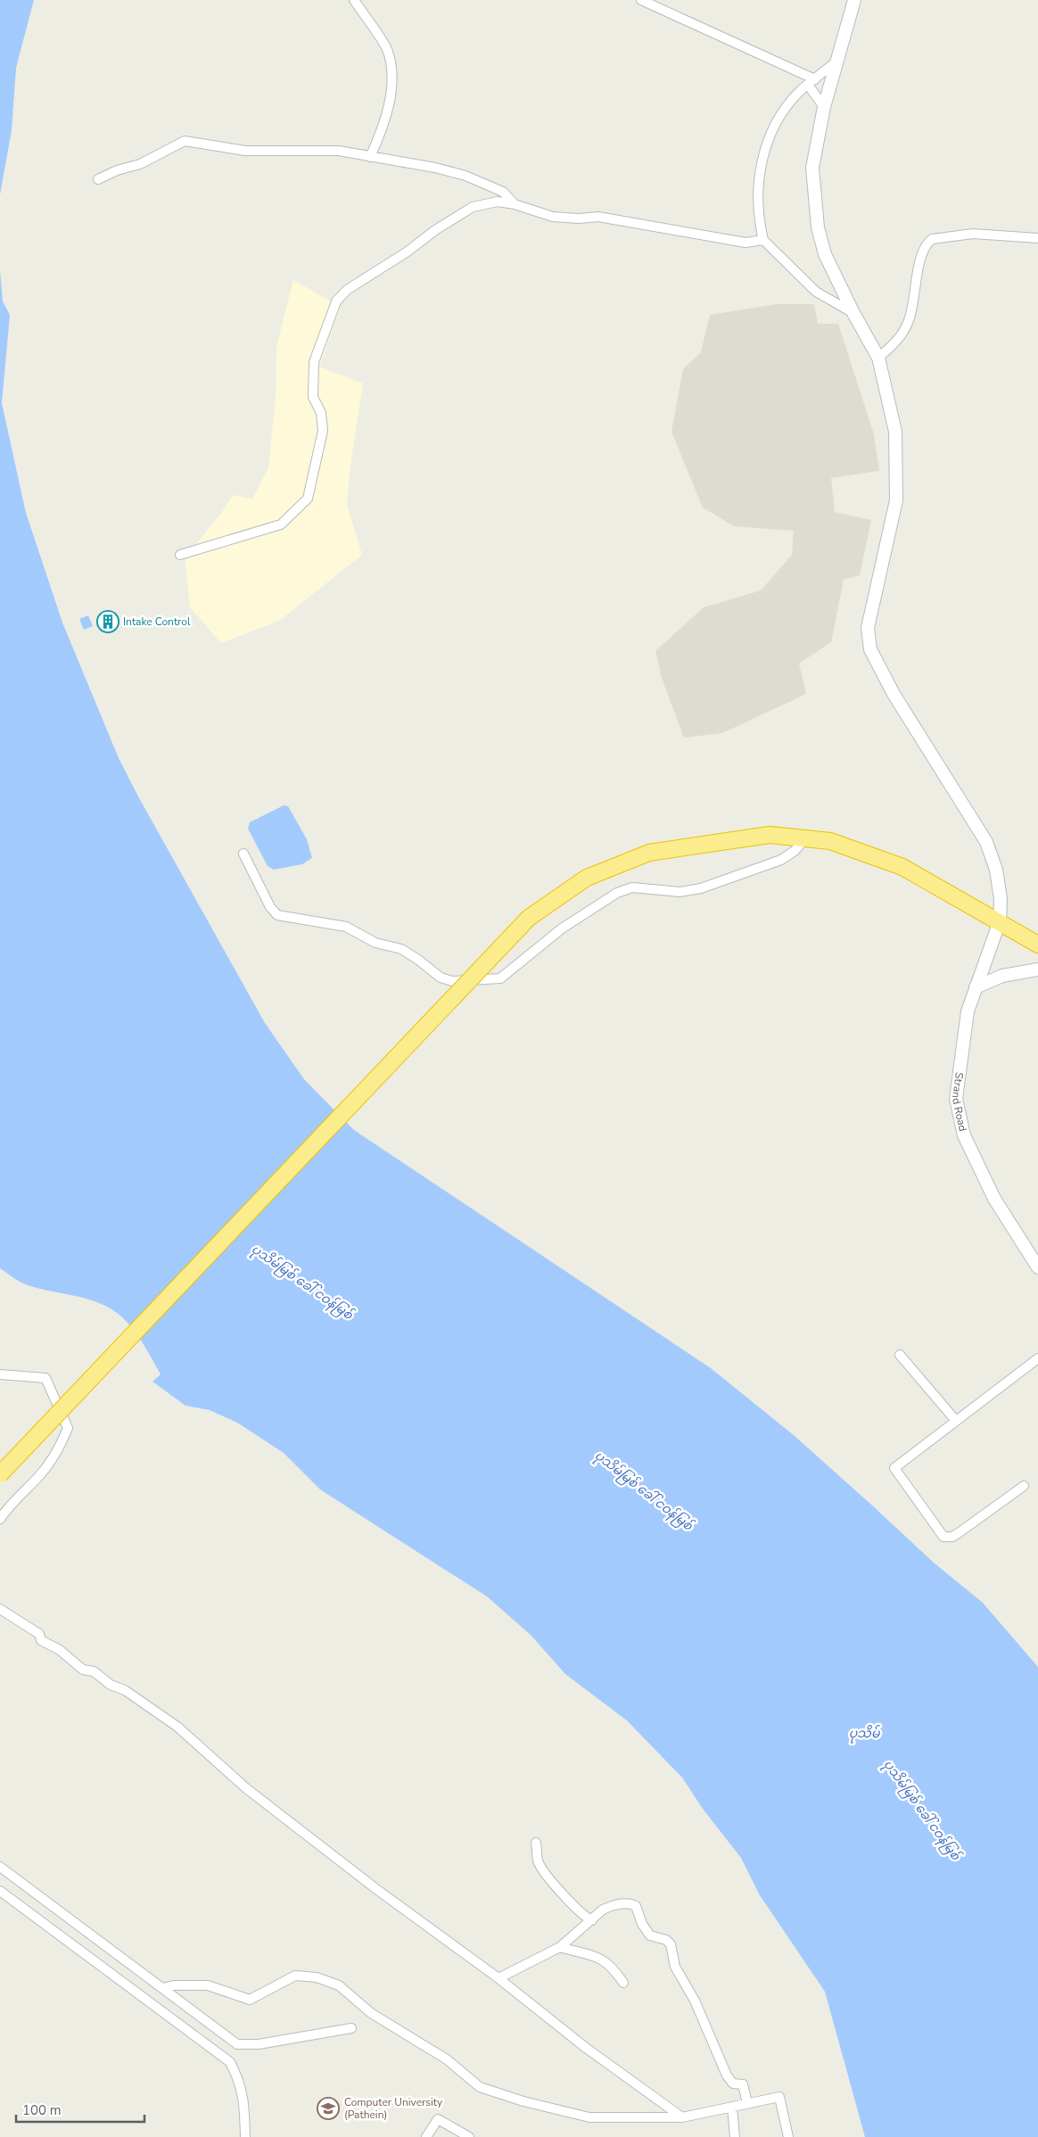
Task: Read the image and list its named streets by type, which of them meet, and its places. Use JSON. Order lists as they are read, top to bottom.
{
  "streets": {
    "street": ["Strand Road"]
  },
  "water": ["ပုသိမ်မြစ် ခေါ် ငဝန်မြစ်", "ပုသိမ်"],
  "places": {
    "building": ["Intake Control"],
    "school or university": ["Computer University (Pathein)"]
  },
  "scale_bar": "100 m"
}
